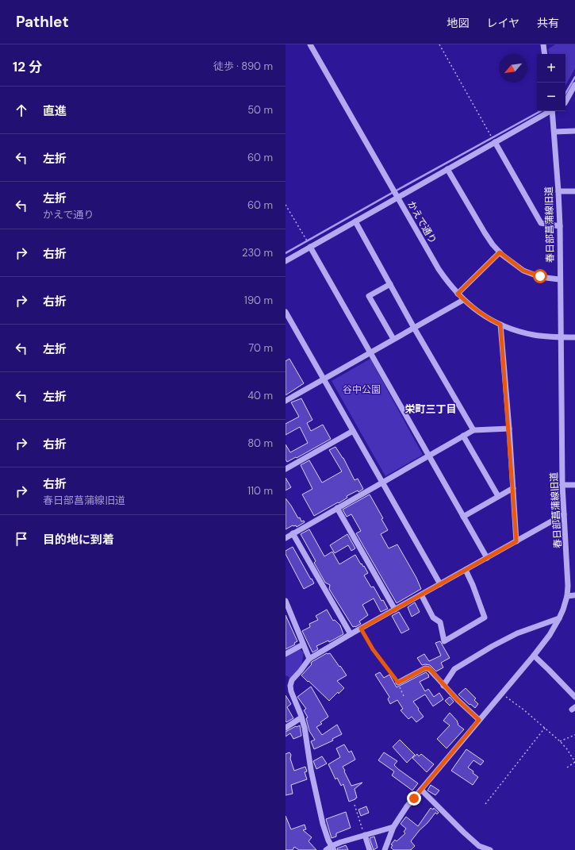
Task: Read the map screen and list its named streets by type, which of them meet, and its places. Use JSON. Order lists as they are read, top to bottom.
{
  "streets": {
    "street": ["かえで通り", "春日部菖蒲線旧道"]
  },
  "crossings": [
    ["かえで通り", "春日部菖蒲線旧道"]
  ],
  "districts": ["栄町三丁目"],
  "parks": ["谷中公園"],
  "north": "bottom left",
  "page": {
    "header": "Pathlet",
    "nav": ["地図", "レイヤ", "共有"],
    "heading": ["12 分", "徒歩 · 890 m"],
    "map_buttons": ["+", "−"],
    "list": [
      ["直進", "50 m"],
      ["左折", "60 m"],
      ["左折", "かえで通り", "60 m"],
      ["右折", "230 m"],
      ["右折", "190 m"],
      ["左折", "70 m"],
      ["左折", "40 m"],
      ["右折", "80 m"],
      ["右折", "春日部菖蒲線旧道", "110 m"],
      "目的地に到着"
    ]
  }
}
